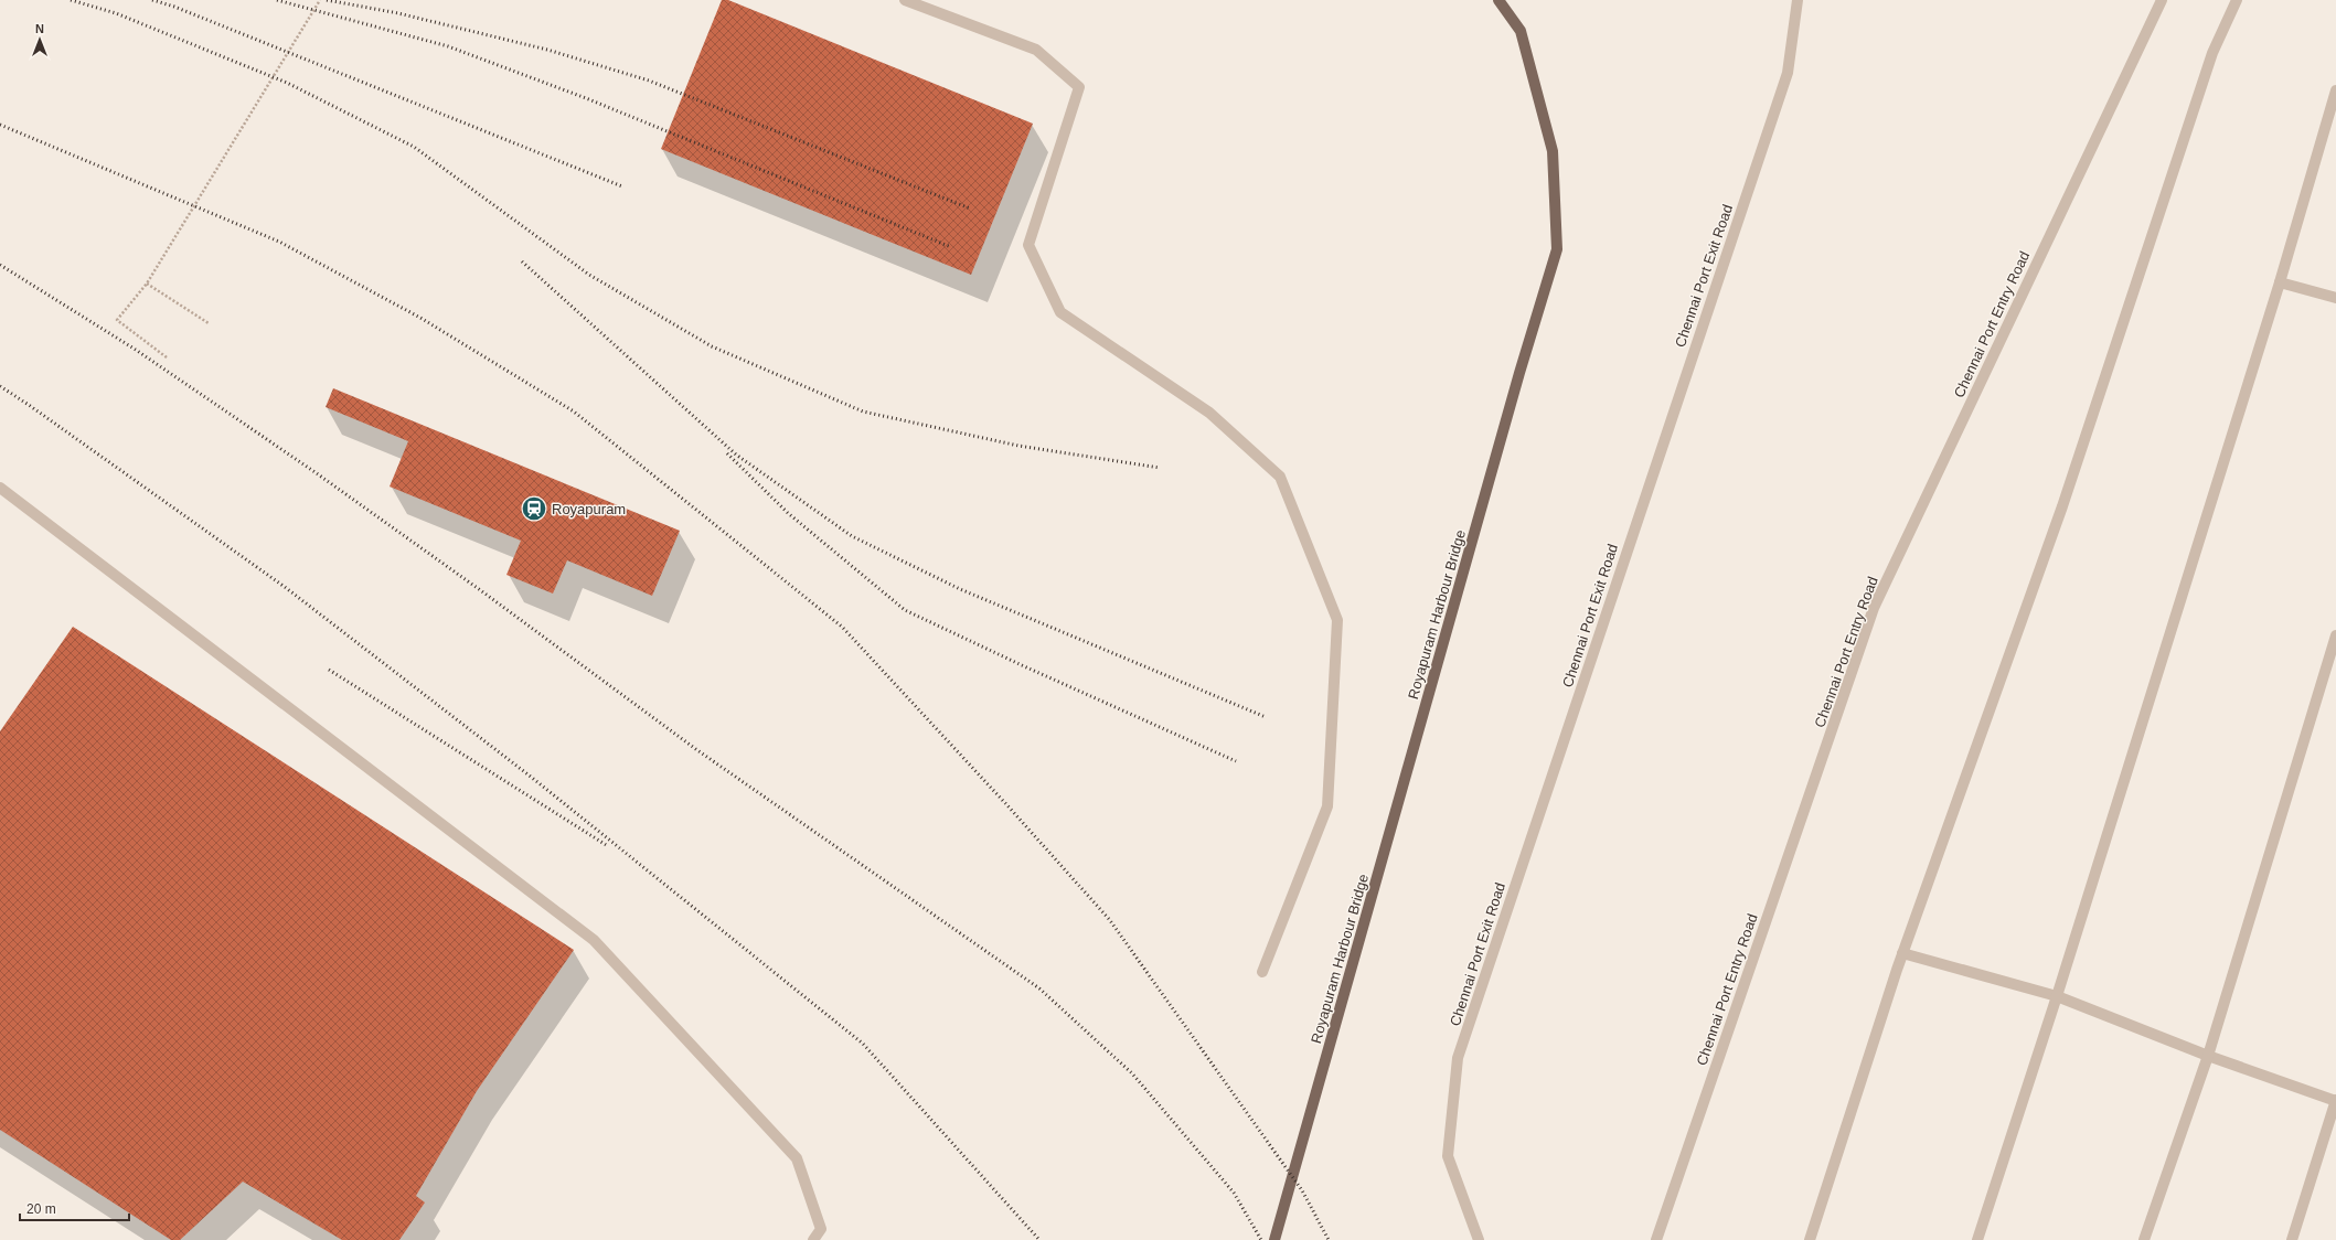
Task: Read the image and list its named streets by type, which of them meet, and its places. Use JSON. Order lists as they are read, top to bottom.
{
  "streets": {
    "main road": ["Royapuram Harbour Bridge"],
    "lane": ["Chennai Port Exit Road", "Chennai Port Entry Road"]
  },
  "places": {
    "station": ["Royapuram"]
  },
  "scale_bar": "20 m",
  "north": "top"
}
